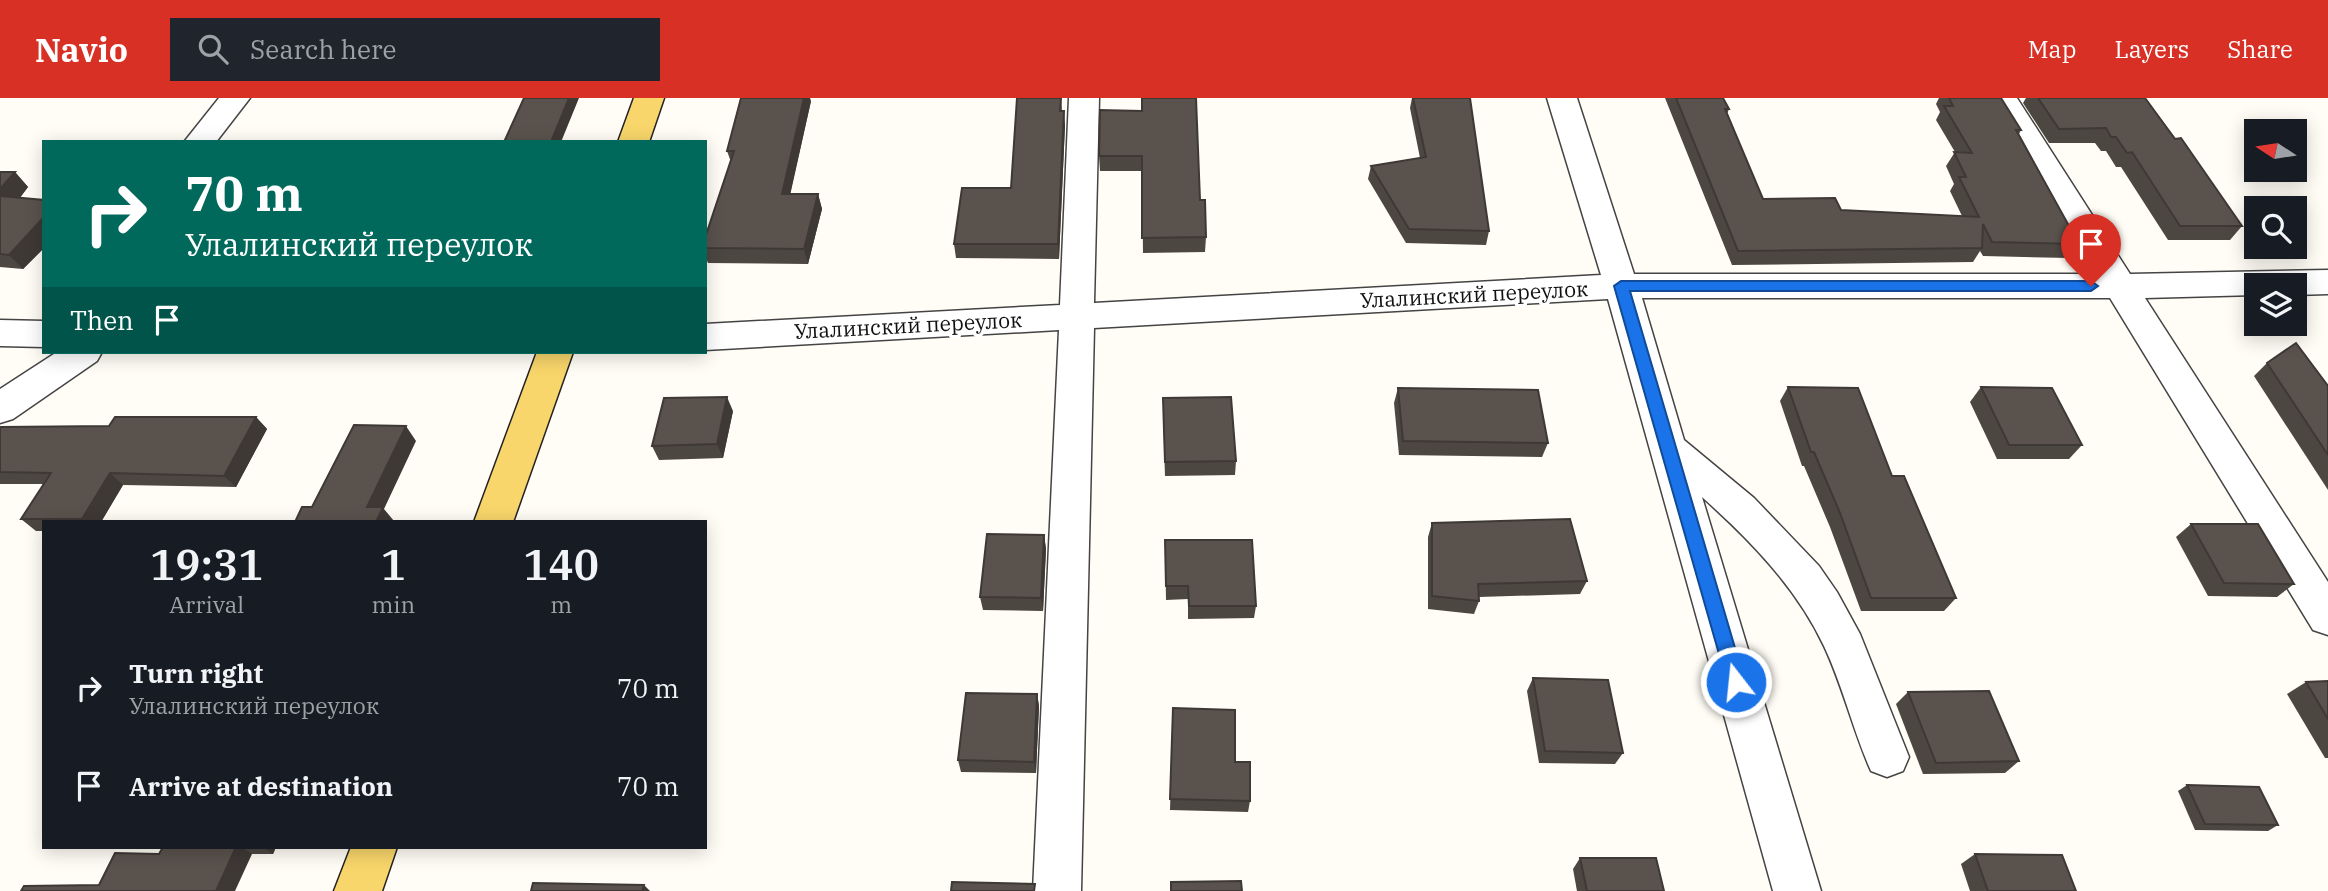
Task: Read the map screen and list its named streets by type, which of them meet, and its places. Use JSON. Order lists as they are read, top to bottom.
{
  "streets": {
    "street": ["Улалинский переулок"]
  },
  "north": "left",
  "page": {
    "header": "Navio",
    "search": "Search here",
    "nav": ["Map", "Layers", "Share"],
    "turn": ["70 m", "Улалинский переулок"],
    "then": "Then",
    "eta": [
      "19:31",
      "Arrival",
      "1",
      "min",
      "140",
      "m"
    ],
    "list": [
      {
        "name": "Turn right",
        "note": "Улалинский переулок",
        "value": "70 m"
      },
      {
        "name": "Arrive at destination",
        "value": "70 m"
      }
    ]
  }
}
